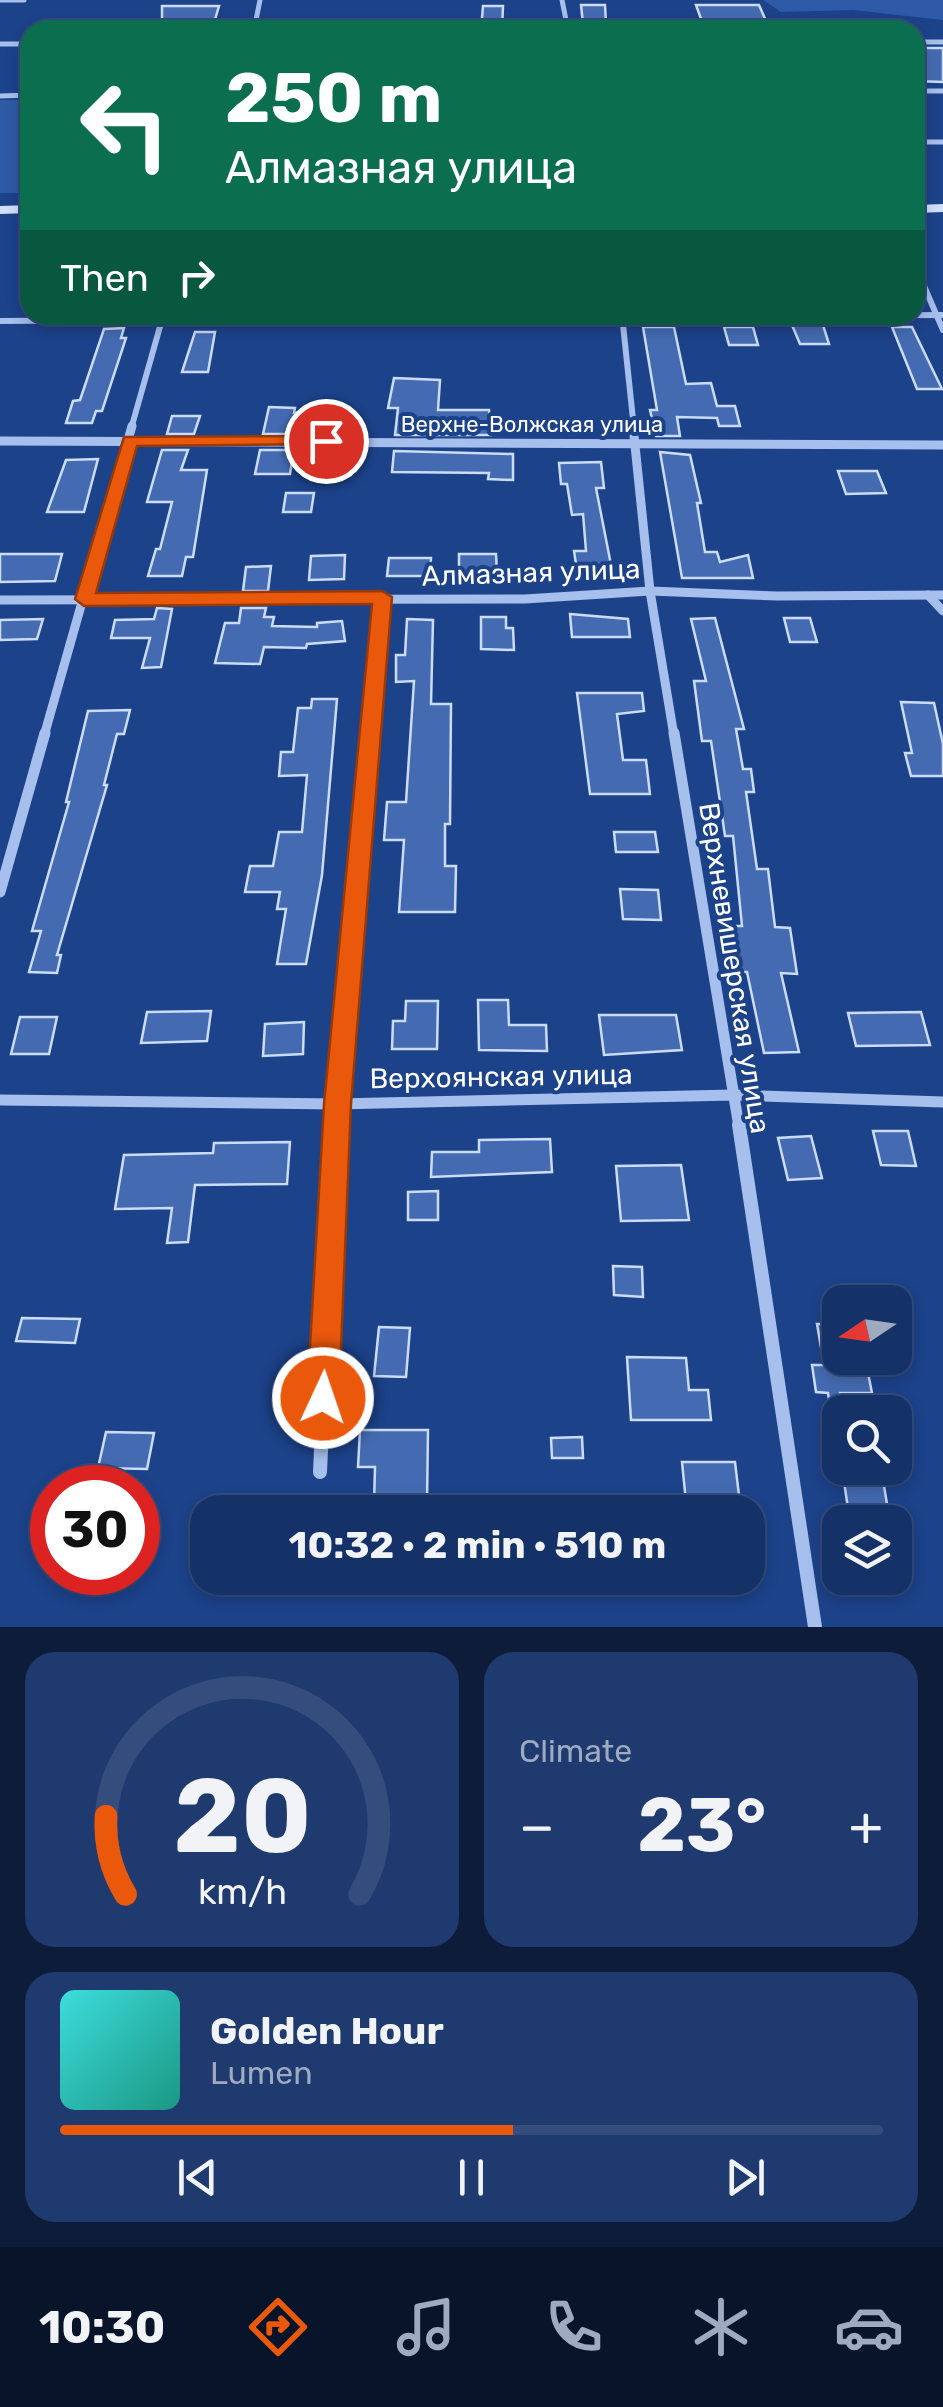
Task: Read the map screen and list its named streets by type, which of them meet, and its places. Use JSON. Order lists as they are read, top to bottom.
{
  "streets": {
    "street": [
      "Верхне-Волжская улица",
      "Алмазная улица",
      "Верхневишерская улица",
      "Верхоянская улица"
    ]
  },
  "crossings": [
    ["Верхне-Волжская улица", "Верхневишерская улица"],
    ["Алмазная улица", "Верхневишерская улица"],
    ["Верхневишерская улица", "Верхоянская улица"]
  ],
  "north": "left",
  "page": {
    "turn": ["250 m", "Алмазная улица"],
    "then": "Then",
    "limit": "30",
    "trip": "10:32 · 2 min · 510 m",
    "tile": "Climate",
    "heat": ["−", "23°", "+"],
    "song": ["Golden Hour", "Lumen"],
    "tabs": "10:30",
    "gauge": ["20", "km/h"]
  }
}
